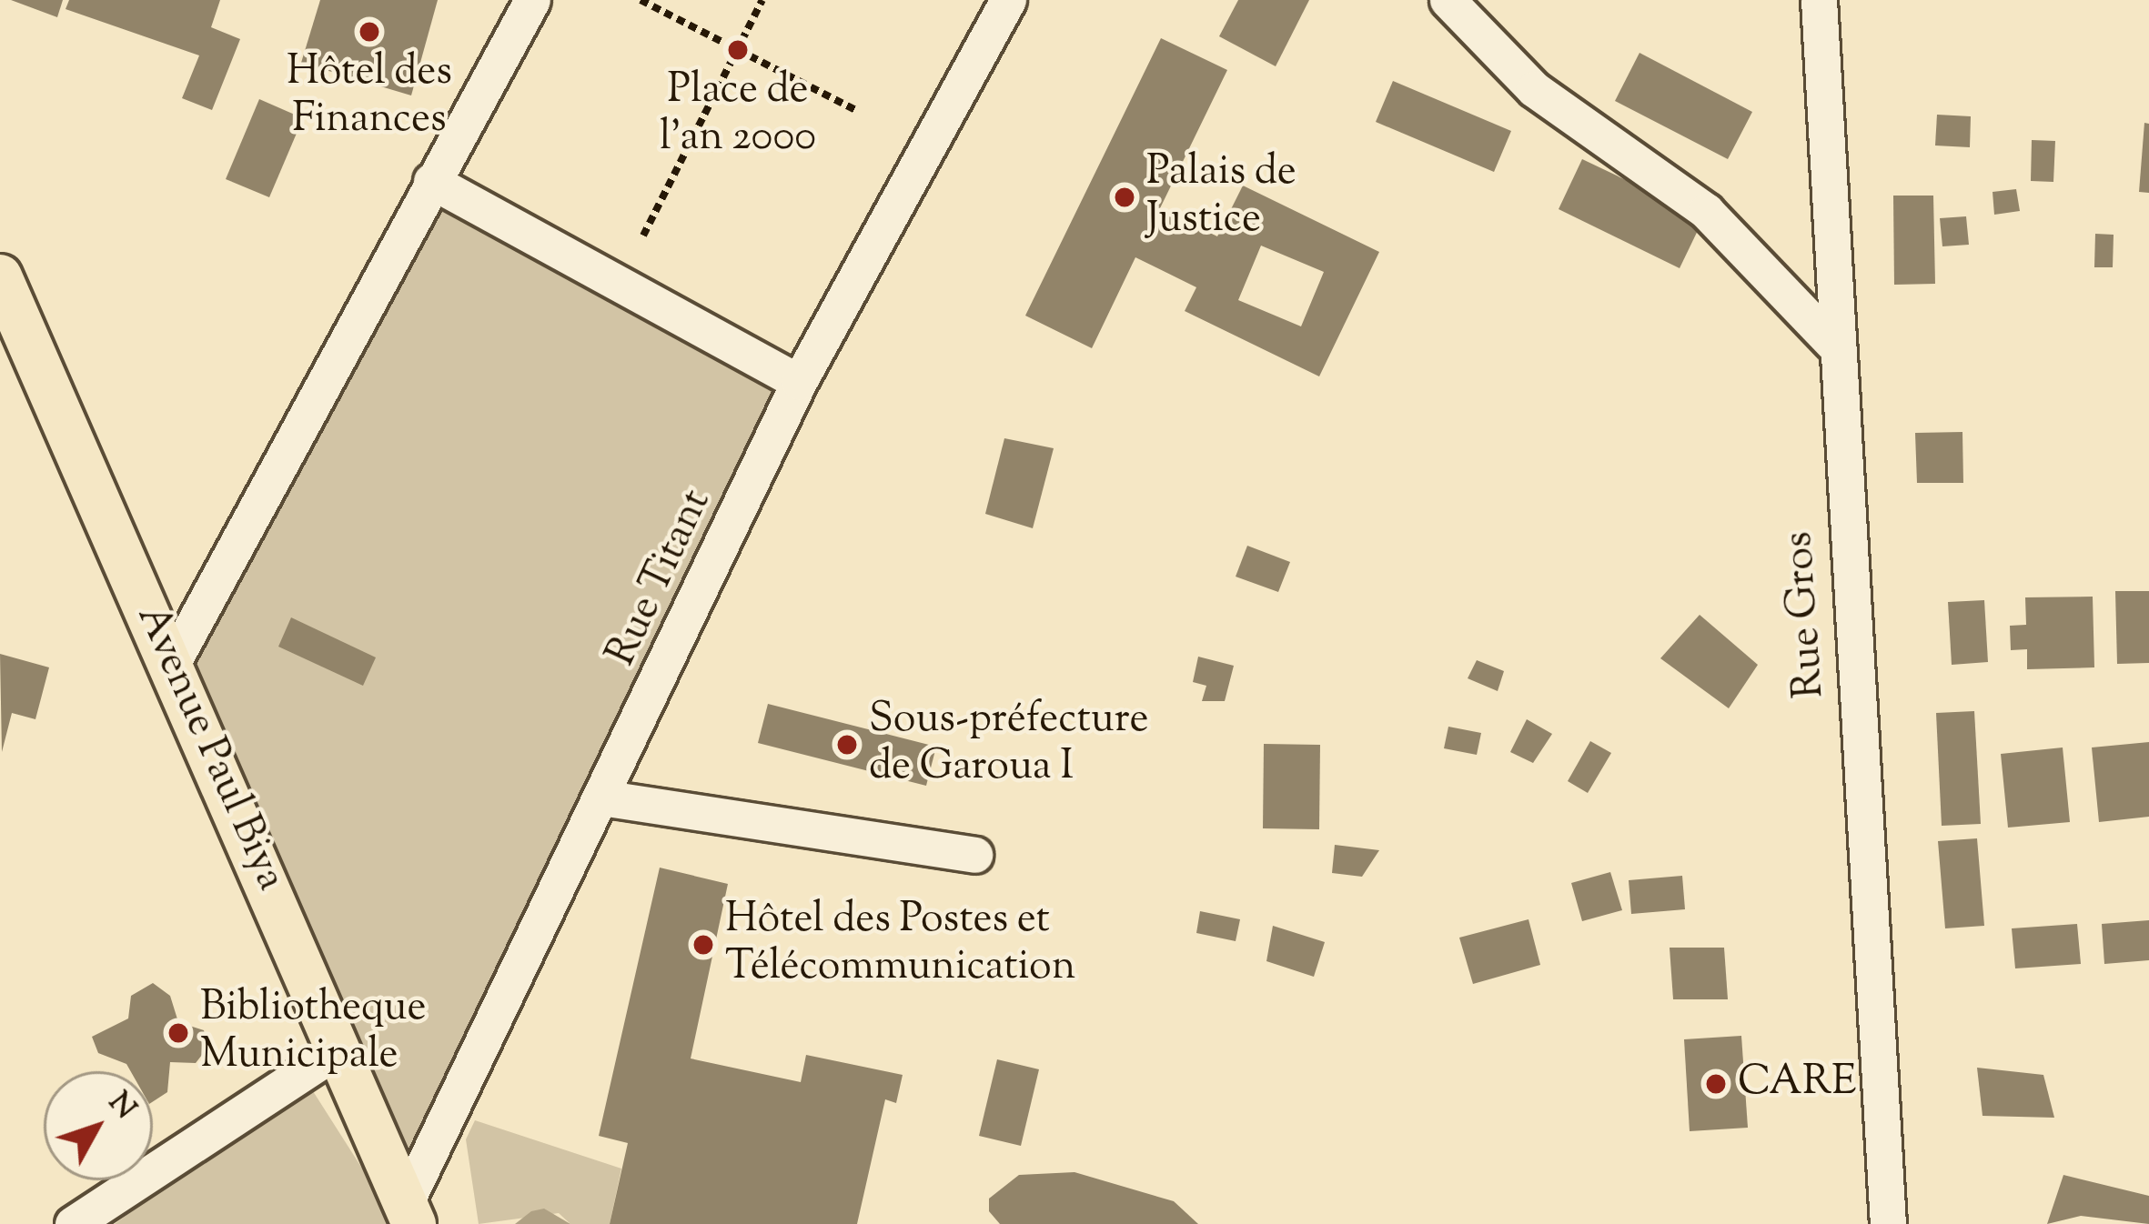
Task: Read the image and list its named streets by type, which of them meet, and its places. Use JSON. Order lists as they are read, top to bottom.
{
  "streets": {
    "main road": ["Avenue Paul Biya"],
    "street": ["Rue Titant", "Rue Gros"]
  },
  "crossings": [
    ["Rue Titant", "Avenue Paul Biya"]
  ],
  "places": [
    "Hôtel des Finances",
    "Place de l'an 2000",
    "Palais de Justice",
    "Sous-préfecture de Garoua I",
    "Hôtel des Postes et Télécommunication",
    "Bibliotheque Municipale",
    "CARE"
  ],
  "north": "top right"
}
